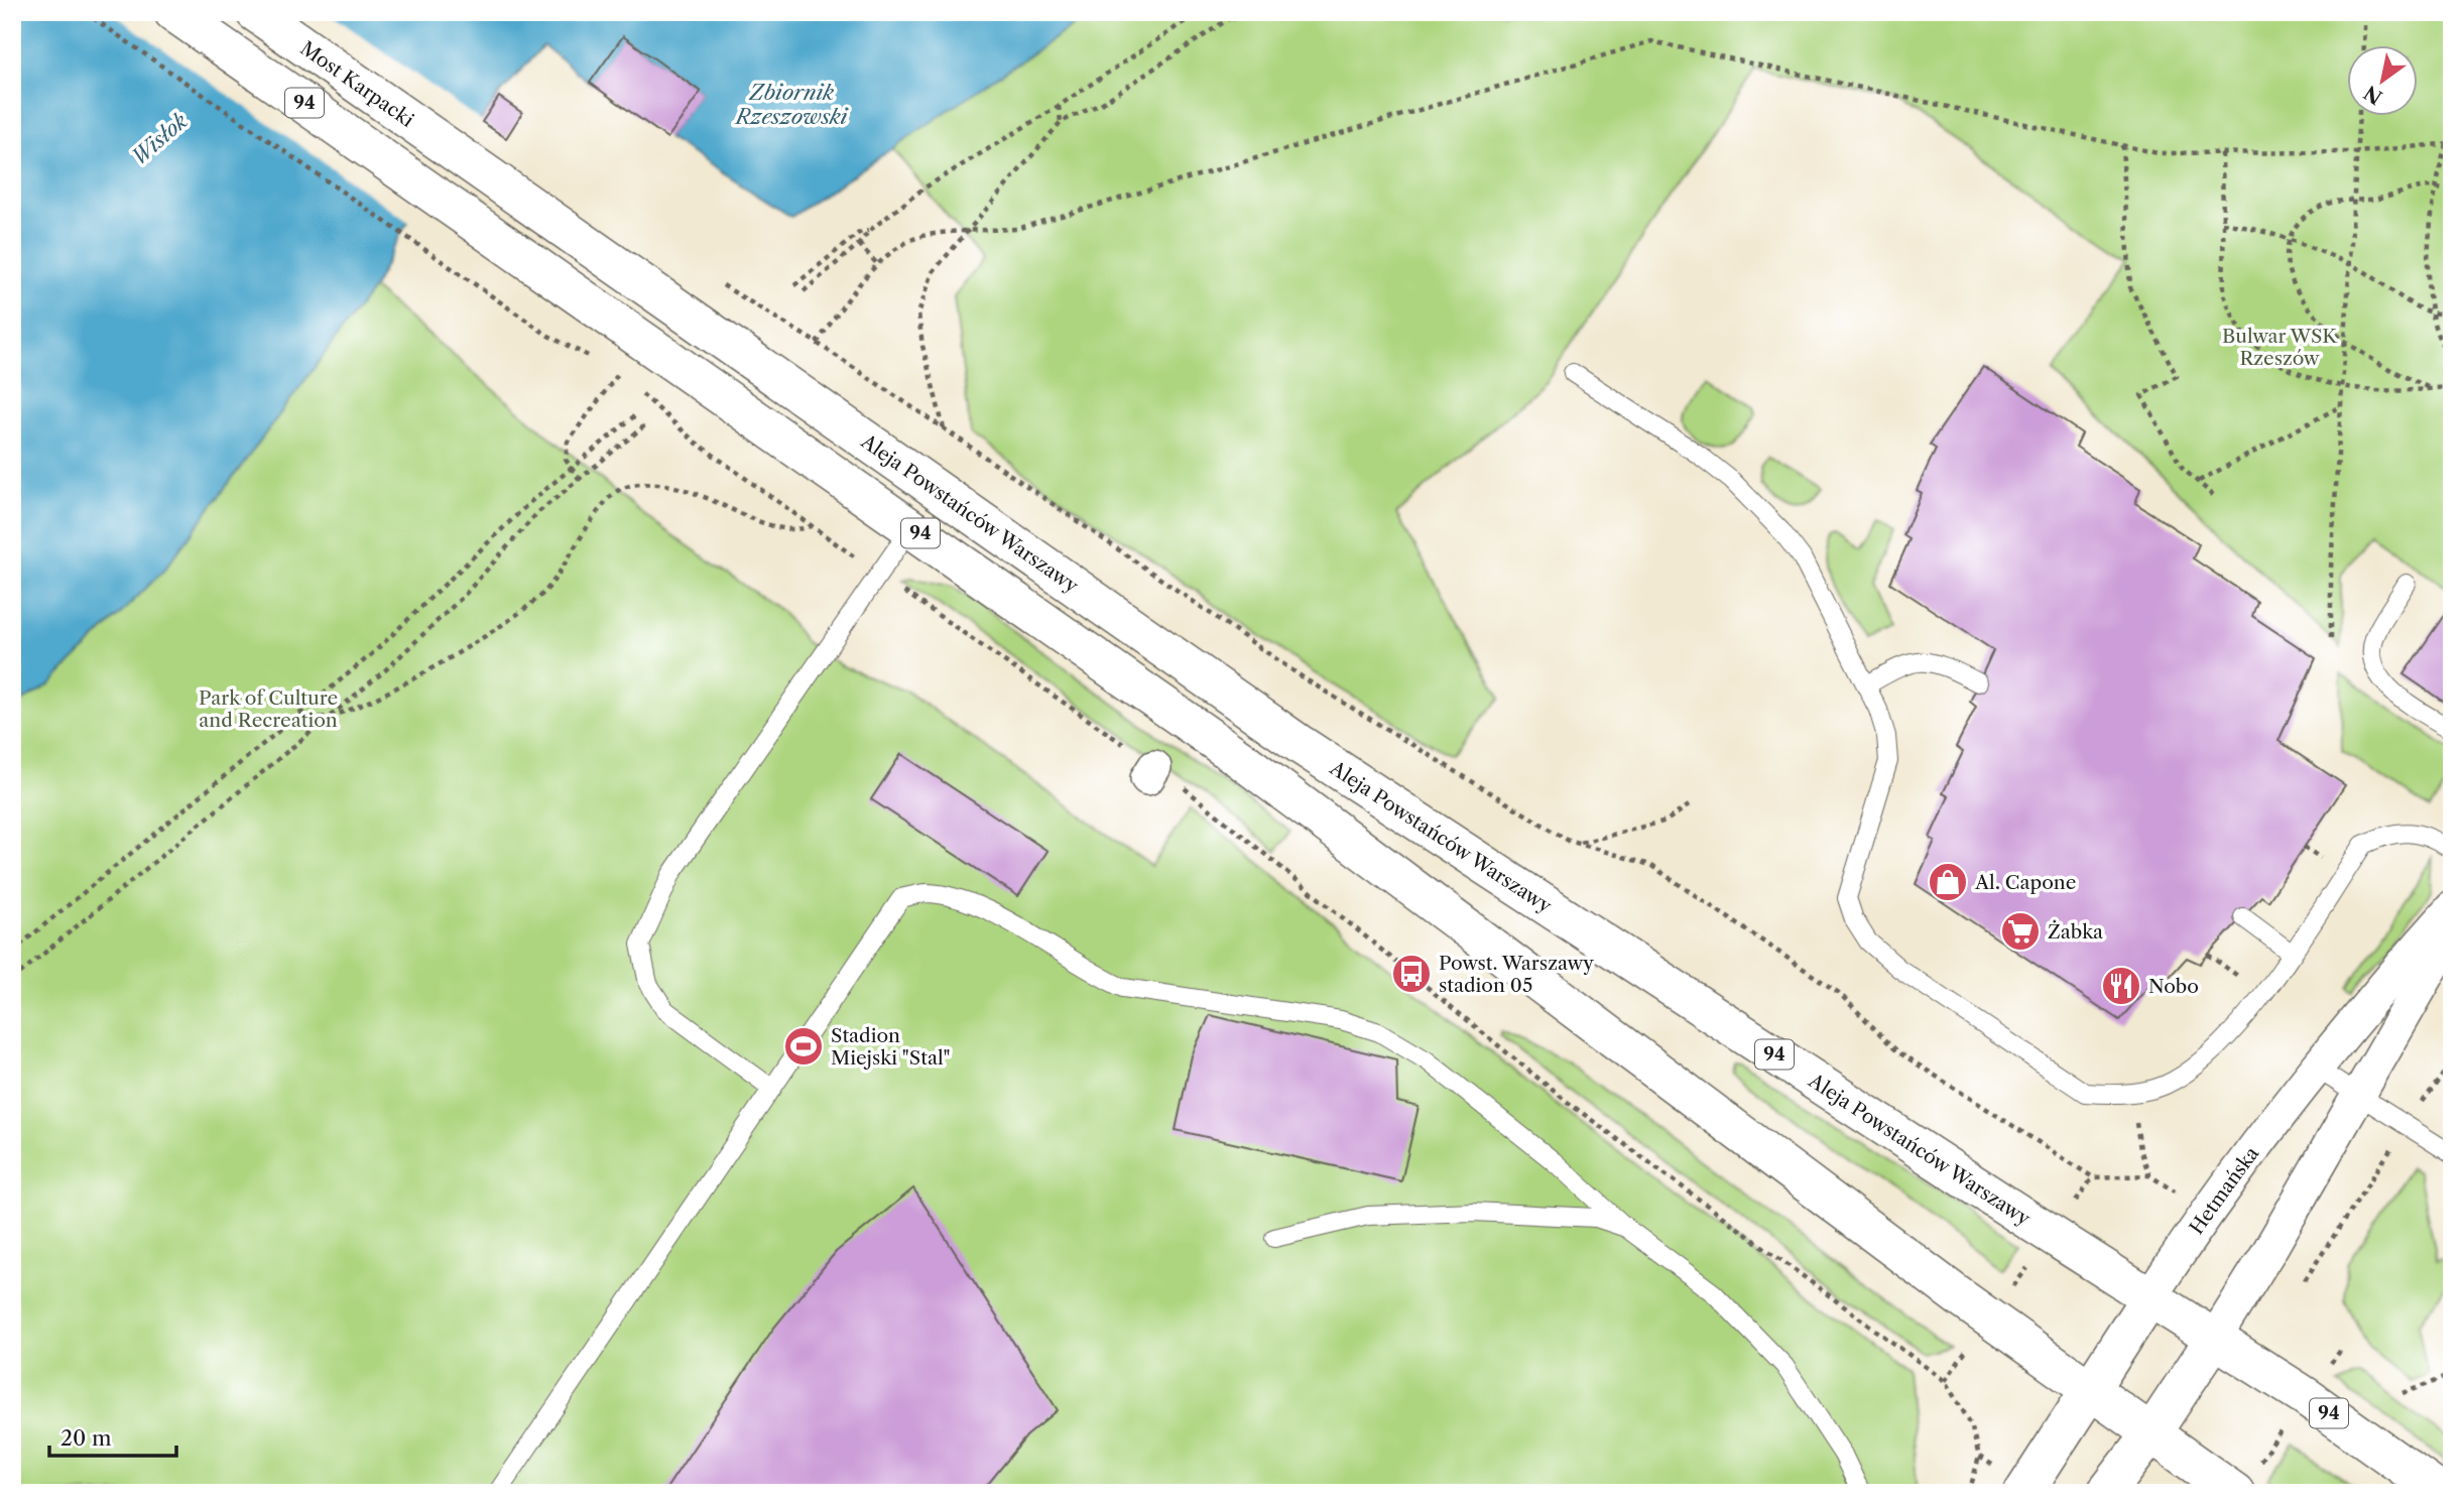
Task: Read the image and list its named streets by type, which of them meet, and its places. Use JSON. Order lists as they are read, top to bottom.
{
  "streets": {
    "main road": [
      "Most Karpacki",
      "94",
      "Aleja Powstańców Warszawy",
      "Hetmańska"
    ]
  },
  "crossings": [
    ["Most Karpacki", "Aleja Powstańców Warszawy"],
    ["94", "Hetmańska"],
    ["Aleja Powstańców Warszawy", "Hetmańska"]
  ],
  "water": ["Zbiornik Rzeszowski", "Wisłok"],
  "parks": ["Bulwar WSK Rzeszów", "Park of Culture and Recreation"],
  "places": {
    "shop": ["Al. Capone"],
    "supermarket": ["Żabka"],
    "bus stop": ["Powst. Warszawy stadion 05"],
    "restaurant": ["Nobo"],
    "sports": ["Stadion Miejski \"Stal\""]
  },
  "scale_bar": "20 m",
  "north": "bottom left"
}
